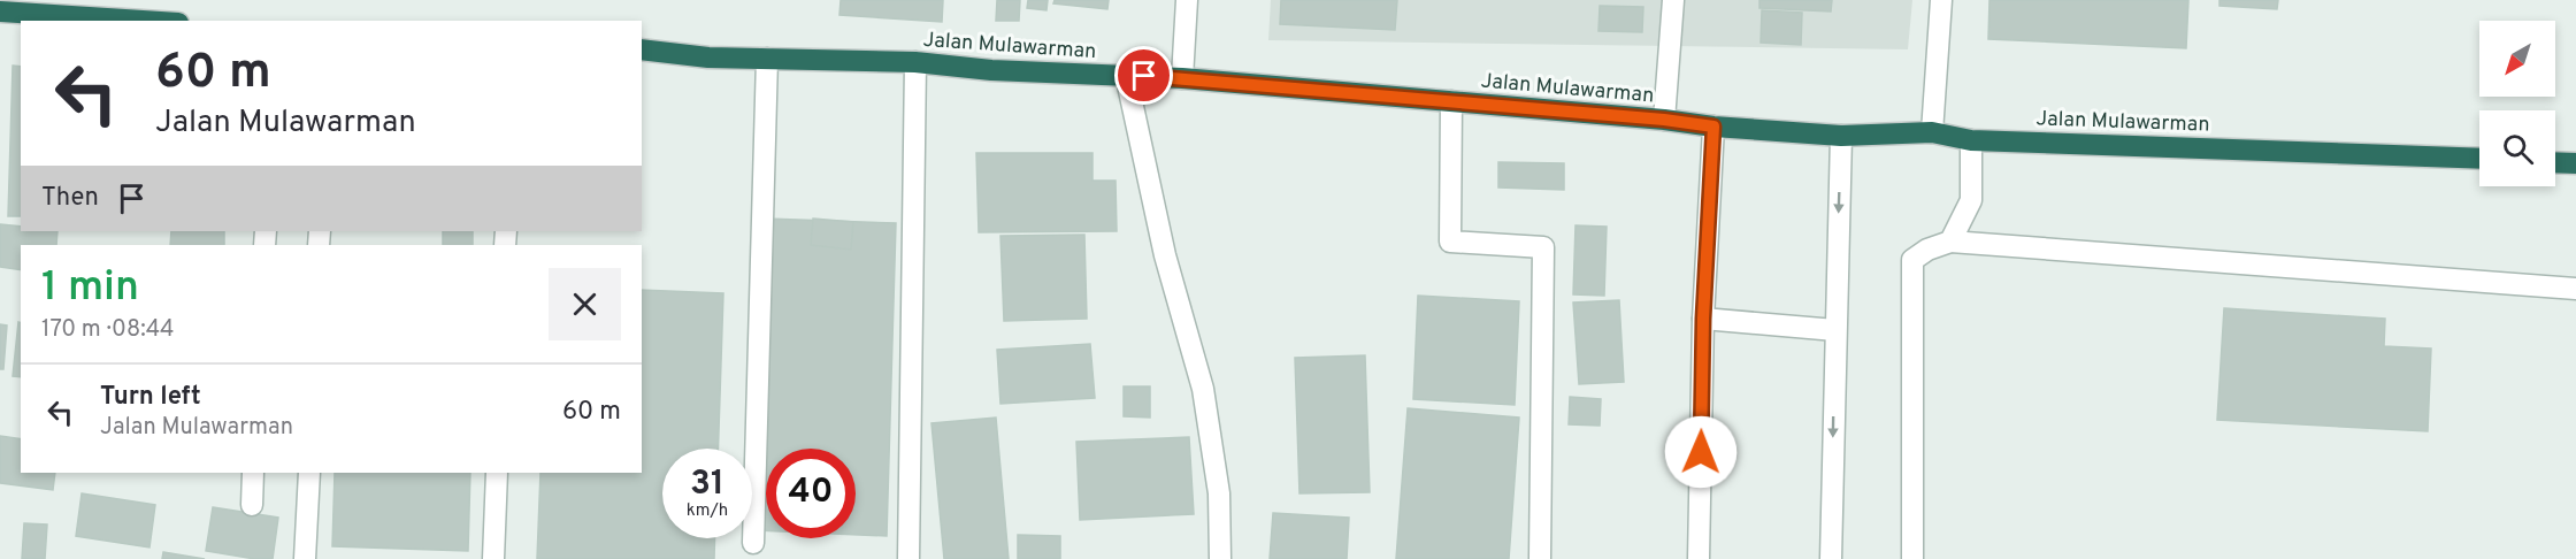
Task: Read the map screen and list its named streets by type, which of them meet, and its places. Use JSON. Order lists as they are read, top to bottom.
{
  "streets": {
    "highway": ["Jalan Mulawarman"]
  },
  "north": "bottom left",
  "page": {
    "turn": ["60 m", "Jalan Mulawarman"],
    "then": "Then",
    "heading": ["1 min", "170 m · 08:44"],
    "list": [
      {
        "name": "Turn left",
        "note": "Jalan Mulawarman",
        "value": "60 m"
      }
    ],
    "speed": "31 km/h",
    "limit": "40"
  }
}
